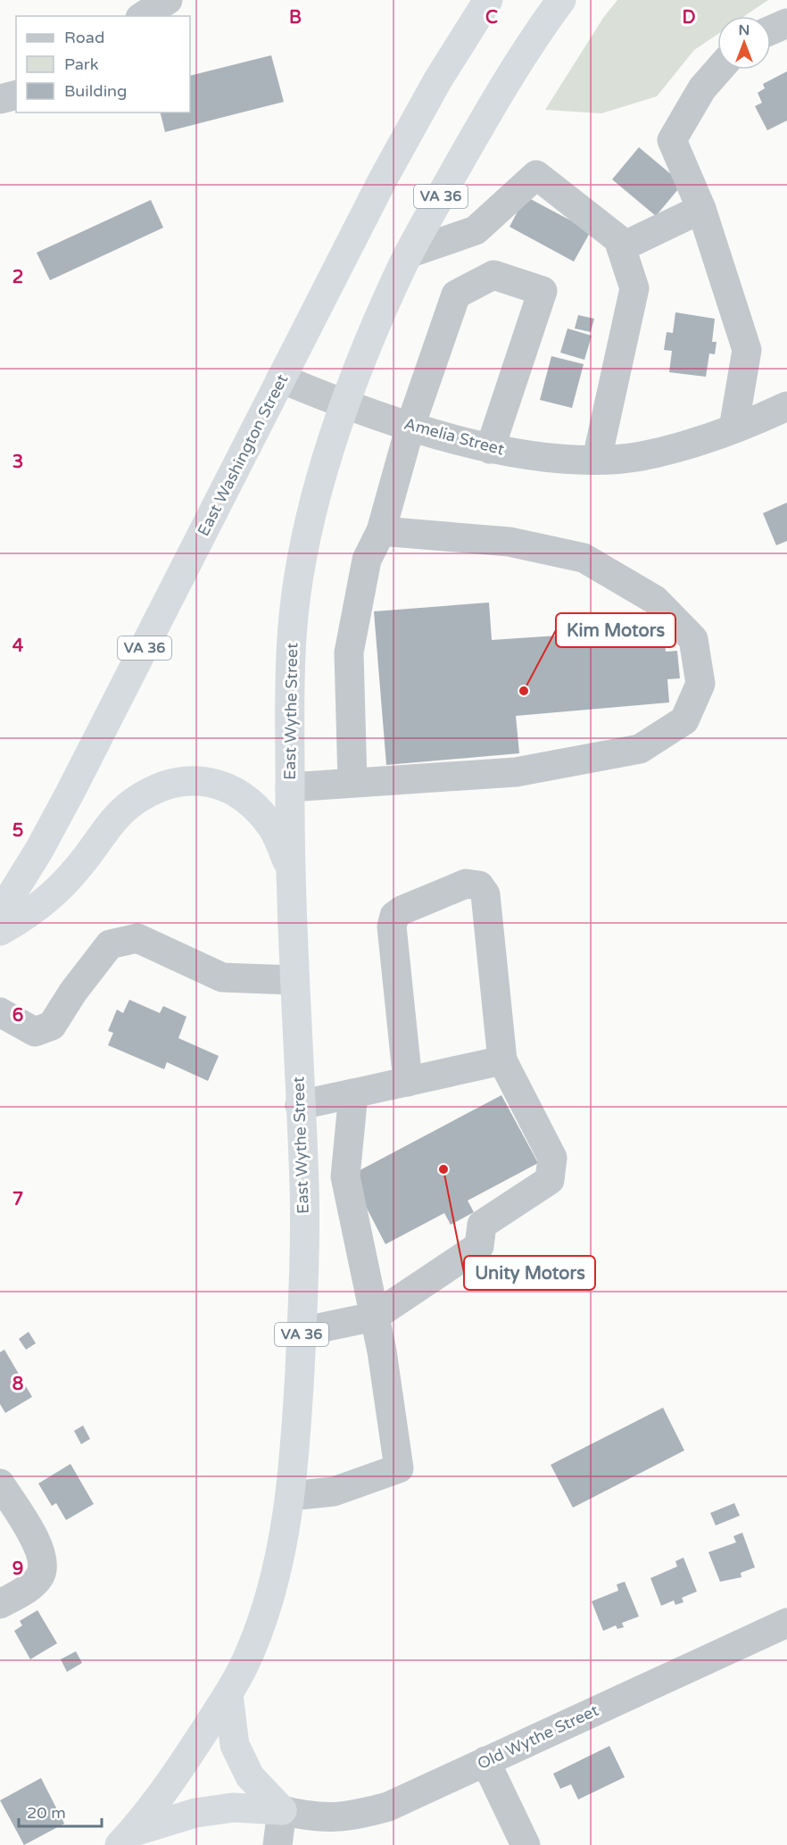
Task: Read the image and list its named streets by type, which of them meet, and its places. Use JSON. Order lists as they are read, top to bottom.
{
  "streets": {
    "highway": ["VA 36", "East Washington Street", "East Wythe Street"],
    "street": ["Amelia Street", "Old Wythe Street"]
  },
  "crossings": [
    ["VA 36", "Amelia Street"],
    ["VA 36", "East Wythe Street"],
    ["Amelia Street", "East Washington Street"],
    ["Amelia Street", "East Wythe Street"]
  ],
  "places": ["Kim Motors", "Unity Motors"],
  "legend": ["Road", "Park", "Building"],
  "scale_bar": "20 m",
  "north": "top",
  "grid": {
    "columns": ["B", "C", "D"],
    "rows": [
      "2",
      "3",
      "4",
      "5",
      "6",
      "7",
      "8",
      "9"
    ]
  }
}
